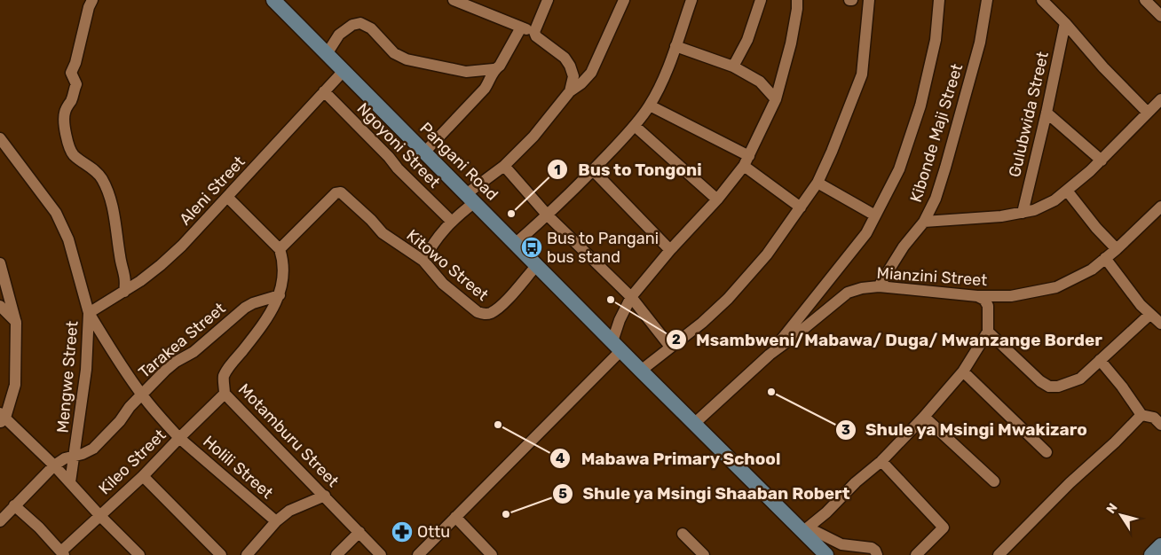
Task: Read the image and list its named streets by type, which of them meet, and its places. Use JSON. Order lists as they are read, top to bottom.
{
  "streets": {
    "main road": ["Pangani Road"],
    "street": [
      "Gulubwida Street",
      "Kibonde Maji Street",
      "Ngoyoni Street",
      "Aleni Street",
      "Kitowo Street",
      "Mianzini Street",
      "Tarakea Street",
      "Mengwe Street",
      "Motamburu Street",
      "Kileo Street",
      "Holili Street"
    ]
  },
  "crossings": [
    ["Kibonde Maji Street", "Mianzini Street"],
    ["Ngoyoni Street", "Aleni Street"],
    ["Pangani Road", "Aleni Street"],
    ["Pangani Road", "Kitowo Street"],
    ["Pangani Road", "Mianzini Street"],
    ["Aleni Street", "Mengwe Street"],
    ["Aleni Street", "Holili Street"],
    ["Kitowo Street", "Motamburu Street"],
    ["Tarakea Street", "Mengwe Street"],
    ["Tarakea Street", "Motamburu Street"],
    ["Tarakea Street", "Holili Street"],
    ["Mengwe Street", "Holili Street"],
    ["Motamburu Street", "Kileo Street"],
    ["Kileo Street", "Holili Street"]
  ],
  "places": {
    "other": [
      "Bus to Tongoni",
      "Msambweni/Mabawa/ Duga/ Mwanzange Border",
      "Shule ya Msingi Mwakizaro",
      "Mabawa Primary School",
      "Shule ya Msingi Shaaban Robert"
    ],
    "bus stop": ["Bus to Pangani bus stand"],
    "pharmacy": ["Ottu"]
  },
  "north": "top left"
}
